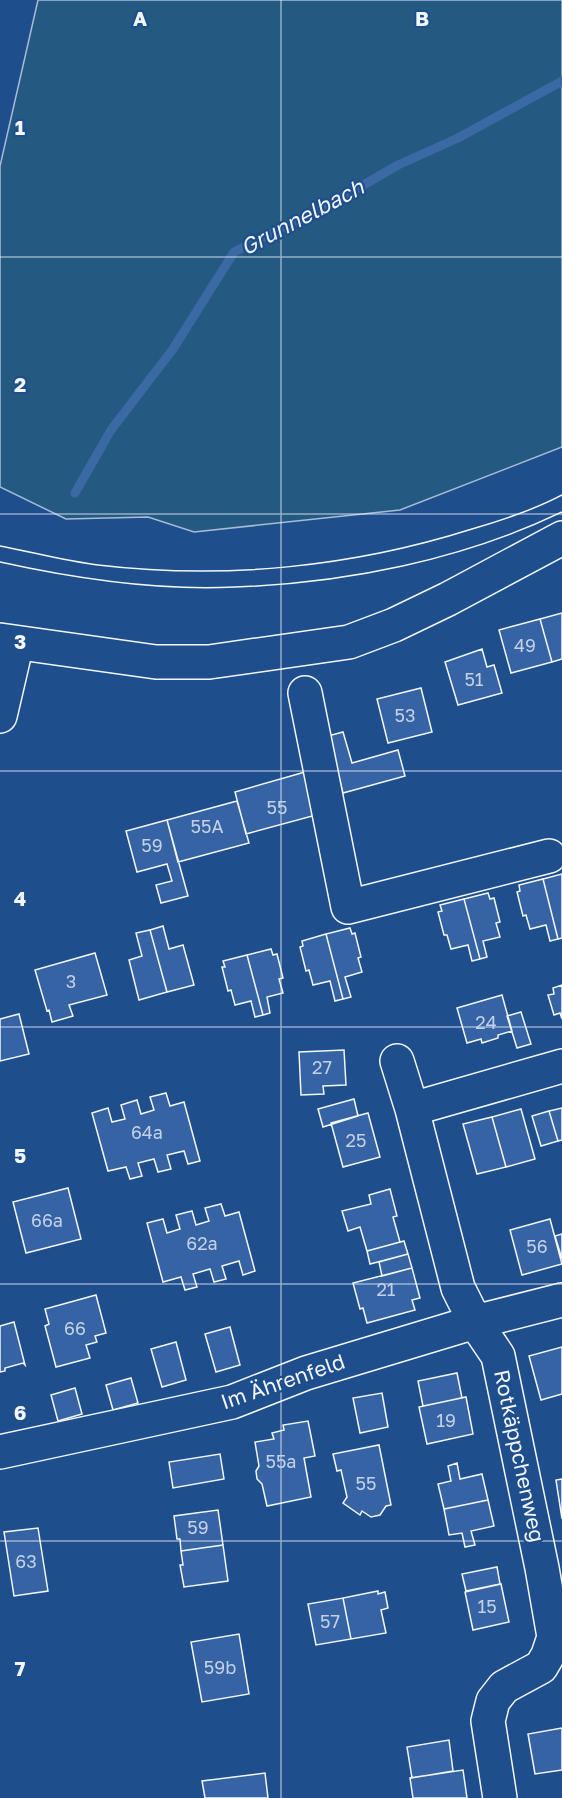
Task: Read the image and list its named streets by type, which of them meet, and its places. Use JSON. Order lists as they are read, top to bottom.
{
  "streets": {
    "street": ["Im Ährenfeld", "Rotkäppchenweg"]
  },
  "crossings": [
    ["Im Ährenfeld", "Rotkäppchenweg"]
  ],
  "water": ["Grunnelbach"],
  "house_numbers": [
    "49",
    "51",
    "53",
    "55",
    "55A",
    "59",
    "3",
    "24",
    "27",
    "64a",
    "25",
    "66a",
    "62a",
    "56",
    "21",
    "66",
    "19",
    "55a",
    "55",
    "59",
    "63",
    "15",
    "57",
    "59b"
  ],
  "grid": {
    "columns": ["A", "B"],
    "rows": [
      "1",
      "2",
      "3",
      "4",
      "5",
      "6",
      "7"
    ]
  }
}
